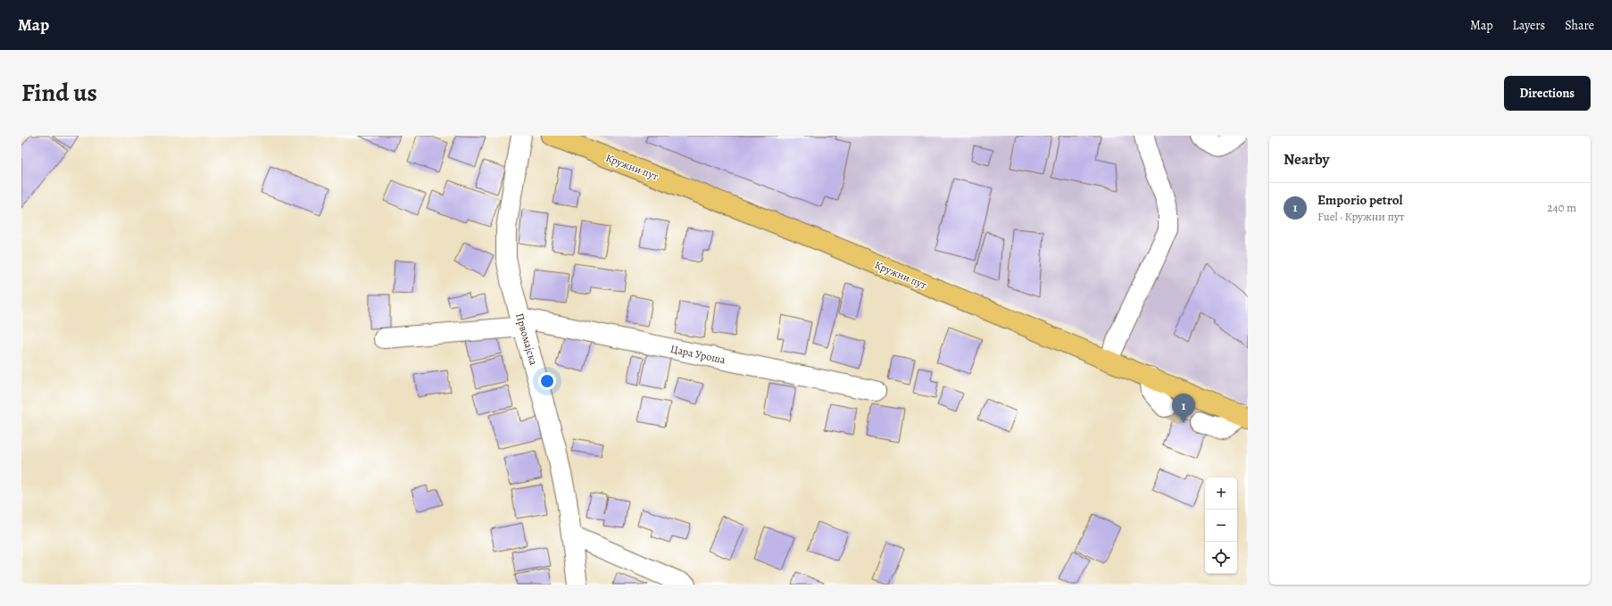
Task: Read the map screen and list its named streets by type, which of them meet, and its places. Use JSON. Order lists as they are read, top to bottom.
{
  "streets": {
    "main road": ["Кружни пут"],
    "street": ["Првомајска", "Цара Уроша"]
  },
  "crossings": [
    ["Првомајска", "Цара Уроша"]
  ],
  "page": {
    "header": "Map",
    "nav": ["Map", "Layers", "Share"],
    "title": "Find us",
    "buttons": "Directions",
    "heading": "Nearby",
    "list": [
      {
        "mark": "1",
        "name": "Emporio petrol",
        "note": "Fuel · Кружни пут",
        "value": "240 m"
      }
    ],
    "pins": "1",
    "map_buttons": ["+", "−"]
  }
}
